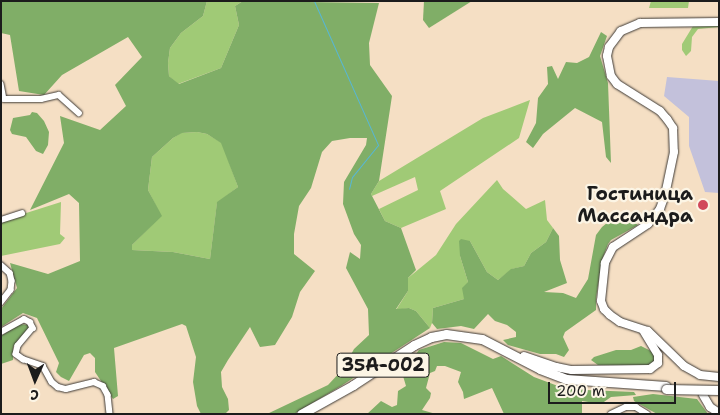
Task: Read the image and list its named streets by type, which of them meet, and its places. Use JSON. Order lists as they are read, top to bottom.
{
  "streets": {
    "highway": ["35А-002"]
  },
  "places": ["Гостиница Массандра"],
  "scale_bar": "200 m",
  "north": "bottom"
}
